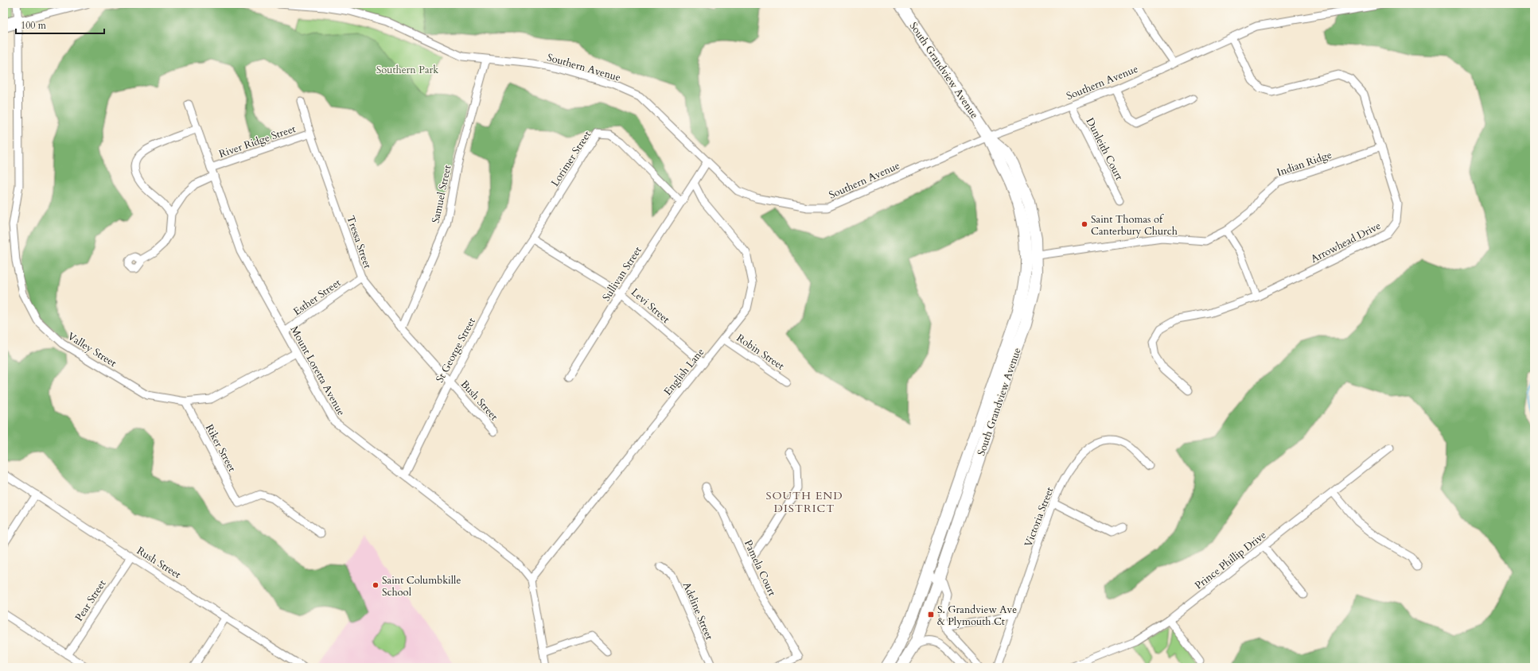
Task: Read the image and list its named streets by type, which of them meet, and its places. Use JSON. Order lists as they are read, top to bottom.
{
  "streets": {
    "main road": ["South Grandview Avenue"],
    "street": [
      "Southern Avenue",
      "River Ridge Street",
      "Dunleith Court",
      "Lorimer Street",
      "Indian Ridge",
      "Samuel Street",
      "Tressa Street",
      "Arrowhead Drive",
      "Sullivan Street",
      "Esther Street",
      "Levi Street",
      "Valley Street",
      "St George Street",
      "Robin Street",
      "Mount Loretta Avenue",
      "English Lane",
      "Bush Street",
      "Riker Street",
      "Victoria Street",
      "Prince Phillip Drive",
      "Rush Street",
      "Pamela Court",
      "Pear Street",
      "Adeline Street"
    ]
  },
  "crossings": [
    ["Southern Avenue", "South Grandview Avenue"],
    ["Southern Avenue", "Dunleith Court"],
    ["Southern Avenue", "Samuel Street"],
    ["Southern Avenue", "Arrowhead Drive"],
    ["South Grandview Avenue", "Indian Ridge"],
    ["River Ridge Street", "Tressa Street"],
    ["River Ridge Street", "Mount Loretta Avenue"],
    ["Lorimer Street", "Sullivan Street"],
    ["Lorimer Street", "Levi Street"],
    ["Lorimer Street", "St George Street"],
    ["Indian Ridge", "Arrowhead Drive"],
    ["Samuel Street", "Tressa Street"],
    ["Tressa Street", "Esther Street"],
    ["Tressa Street", "St George Street"],
    ["Tressa Street", "Bush Street"],
    ["Sullivan Street", "Levi Street"],
    ["Sullivan Street", "English Lane"],
    ["Esther Street", "Mount Loretta Avenue"],
    ["Levi Street", "St George Street"],
    ["Levi Street", "English Lane"],
    ["Valley Street", "Mount Loretta Avenue"],
    ["Valley Street", "Riker Street"],
    ["St George Street", "Mount Loretta Avenue"],
    ["St George Street", "Bush Street"],
    ["Robin Street", "English Lane"],
    ["Mount Loretta Avenue", "English Lane"],
    ["Rush Street", "Pear Street"]
  ],
  "districts": ["SOUTH END DISTRICT"],
  "parks": ["Southern Park"],
  "places": {
    "other": ["Saint Thomas of Canterbury Church", "Saint Columbkille School"],
    "transit": ["S. Grandview Ave & Plymouth Ct"]
  },
  "scale_bar": "100 m"
}
